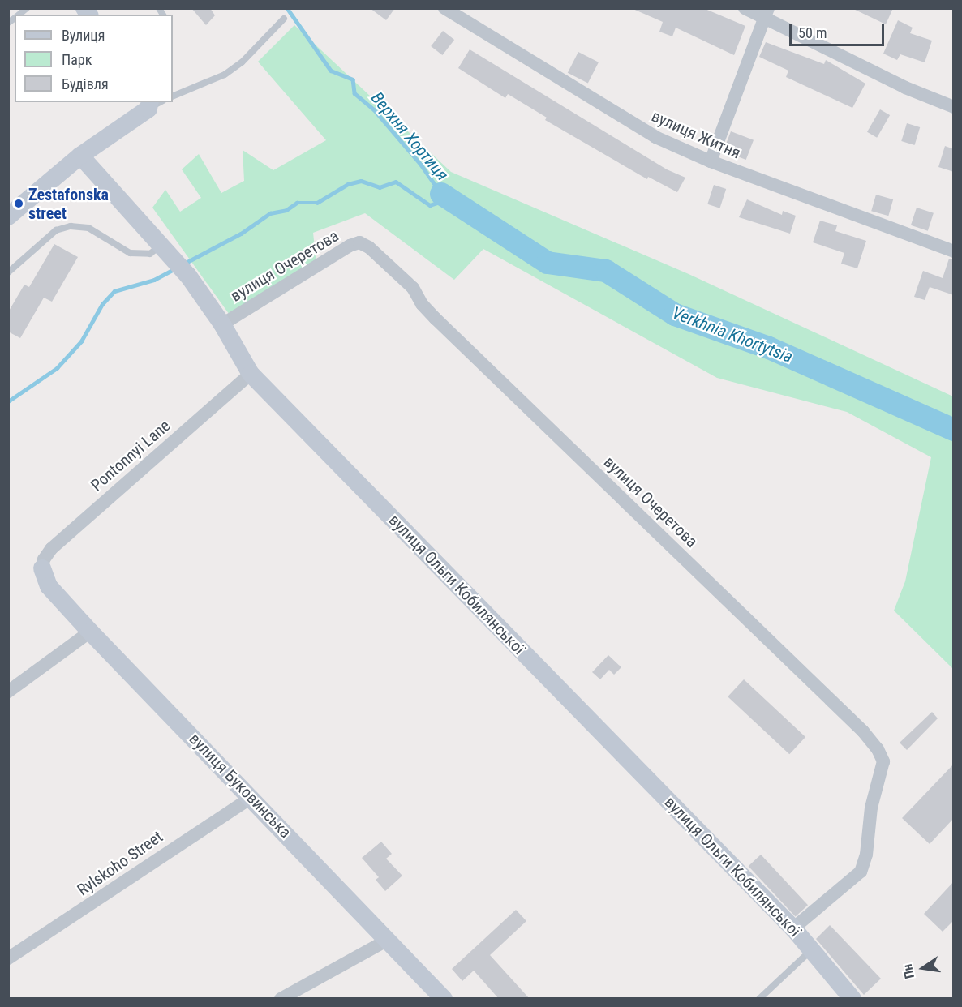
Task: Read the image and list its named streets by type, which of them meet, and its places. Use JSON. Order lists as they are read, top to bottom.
{
  "streets": {
    "street": [
      "вулиця Житня",
      "вулиця Очеретова",
      "Pontonnyi Lane",
      "вулиця Ольги Кобилянської",
      "вулиця Буковинська",
      "Rylskoho Street"
    ]
  },
  "crossings": [
    ["вулиця Очеретова", "вулиця Ольги Кобилянської"],
    ["Pontonnyi Lane", "вулиця Ольги Кобилянської"],
    ["Pontonnyi Lane", "вулиця Буковинська"],
    ["вулиця Буковинська", "Rylskoho Street"]
  ],
  "water": ["Верхня Хортиця", "Verkhnia Khortytsia"],
  "places": ["Zestafonska street"],
  "legend": ["Вулиця", "Парк", "Будівля"],
  "scale_bar": "50 m",
  "north": "left"
}
